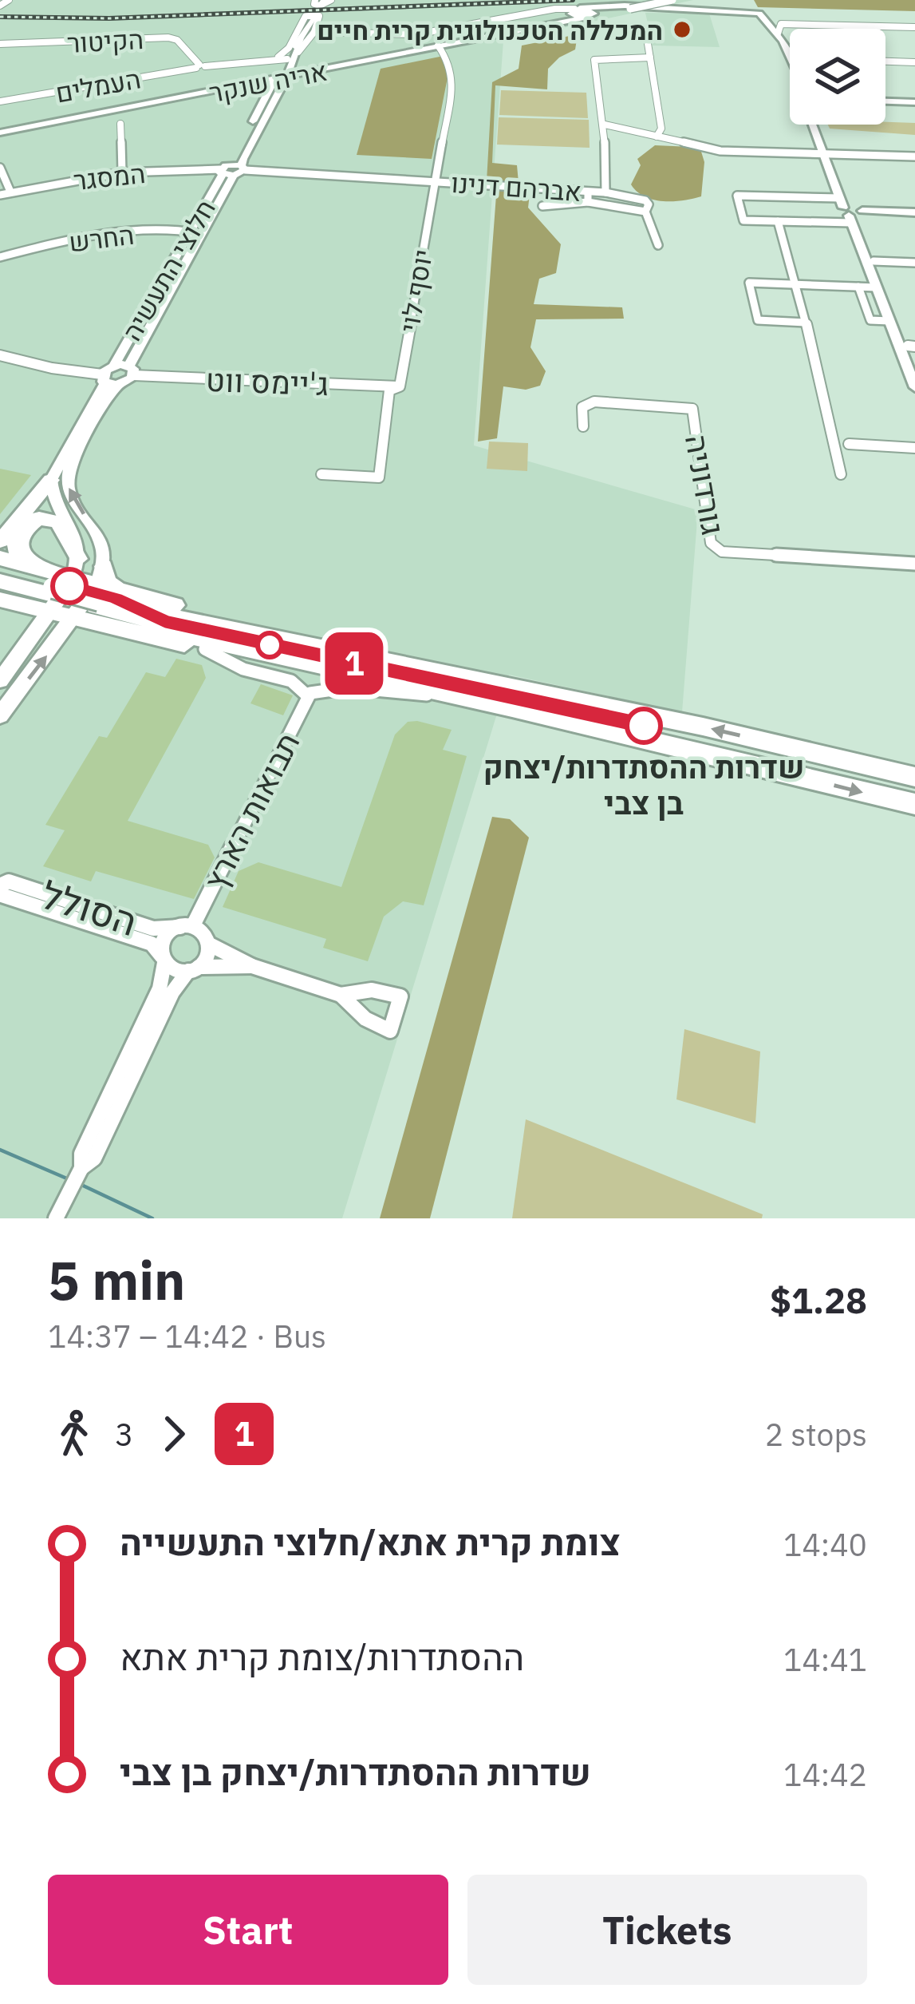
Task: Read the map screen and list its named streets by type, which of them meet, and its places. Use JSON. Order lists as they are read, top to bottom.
{
  "streets": {
    "street": [
      "הקיטור",
      "אריה שנקר",
      "העמלים",
      "המסגר",
      "אברהם דנינו",
      "החרש",
      "חלוצי התעשיה",
      "יוסף לוי",
      "ג'יימס ווט",
      "גורדוניה",
      "תבואות הארץ",
      "הסולל"
    ]
  },
  "crossings": [
    ["הקיטור", "העמלים"],
    ["אריה שנקר", "העמלים"],
    ["אריה שנקר", "חלוצי התעשיה"],
    ["אריה שנקר", "יוסף לוי"],
    ["העמלים", "חלוצי התעשיה"],
    ["המסגר", "אברהם דנינו"],
    ["המסגר", "חלוצי התעשיה"],
    ["אברהם דנינו", "חלוצי התעשיה"],
    ["אברהם דנינו", "יוסף לוי"],
    ["החרש", "חלוצי התעשיה"],
    ["חלוצי התעשיה", "ג'יימס ווט"],
    ["יוסף לוי", "ג'יימס ווט"],
    ["תבואות הארץ", "הסולל"]
  ],
  "places": ["המכללה הטכנולוגית קרית חיים", "שדרות ההסתדרות/יצחק בן צבי"],
  "lines": ["bus line 1"],
  "page": {
    "on_map": "1",
    "heading": ["5 min", "14:37 – 14:42 · Bus", "$1.28"],
    "legs": ["3", "1", "2 stops"],
    "list": [
      {
        "name": "צומת קרית אתא/חלוצי התעשייה",
        "value": "14:40"
      },
      {
        "name": "ההסתדרות/צומת קרית אתא",
        "value": "14:41"
      },
      {
        "name": "שדרות ההסתדרות/יצחק בן צבי",
        "value": "14:42"
      }
    ],
    "buttons": ["Start", "Tickets"]
  }
}
